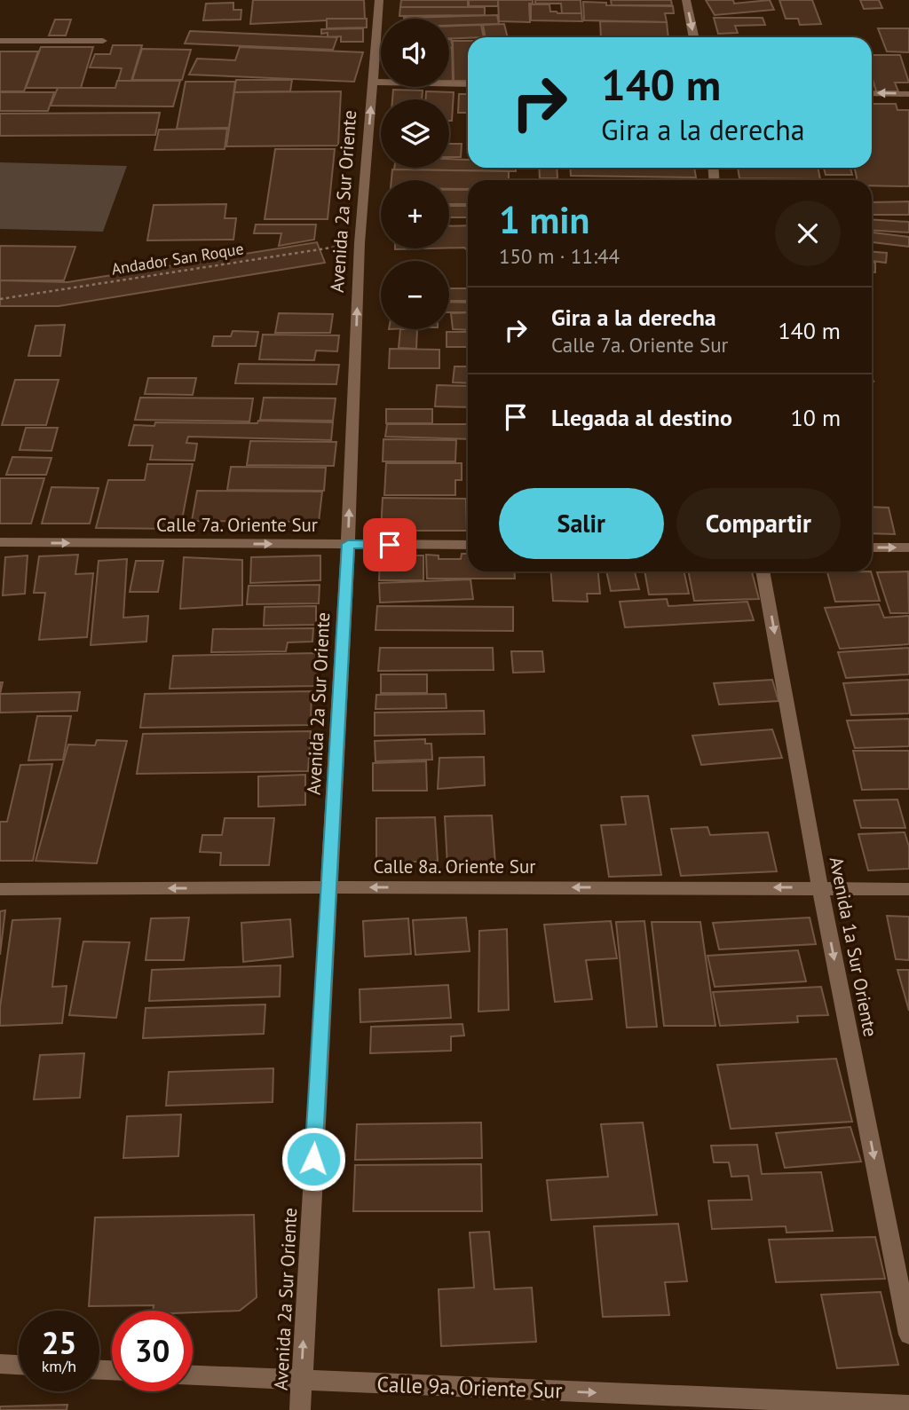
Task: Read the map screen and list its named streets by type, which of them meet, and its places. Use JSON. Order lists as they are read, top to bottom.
{
  "streets": {
    "street": [
      "Avenida 2a Sur Oriente",
      "Calle 7a. Oriente Sur",
      "Calle 8a. Oriente Sur",
      "Avenida 1a Sur Oriente",
      "Calle 9a. Oriente Sur"
    ],
    "path": ["Andador San Roque"]
  },
  "crossings": [
    ["Avenida 2a Sur Oriente", "Andador San Roque"],
    ["Avenida 2a Sur Oriente", "Calle 7a. Oriente Sur"],
    ["Avenida 2a Sur Oriente", "Calle 8a. Oriente Sur"],
    ["Avenida 2a Sur Oriente", "Calle 9a. Oriente Sur"],
    ["Calle 8a. Oriente Sur", "Avenida 1a Sur Oriente"]
  ],
  "one_way": [
    "Avenida 2a Sur Oriente",
    "Calle 7a. Oriente Sur",
    "Calle 8a. Oriente Sur",
    "Avenida 1a Sur Oriente",
    "Calle 9a. Oriente Sur"
  ],
  "page": {
    "map_buttons": ["+", "−"],
    "turn": ["140 m", "Gira a la derecha"],
    "heading": ["1 min", "150 m · 11:44"],
    "list": [
      {
        "name": "Gira a la derecha",
        "note": "Calle 7a. Oriente Sur",
        "value": "140 m"
      },
      {
        "name": "Llegada al destino",
        "value": "10 m"
      }
    ],
    "buttons": ["Salir", "Compartir"],
    "speed": "25 km/h",
    "limit": "30"
  }
}
